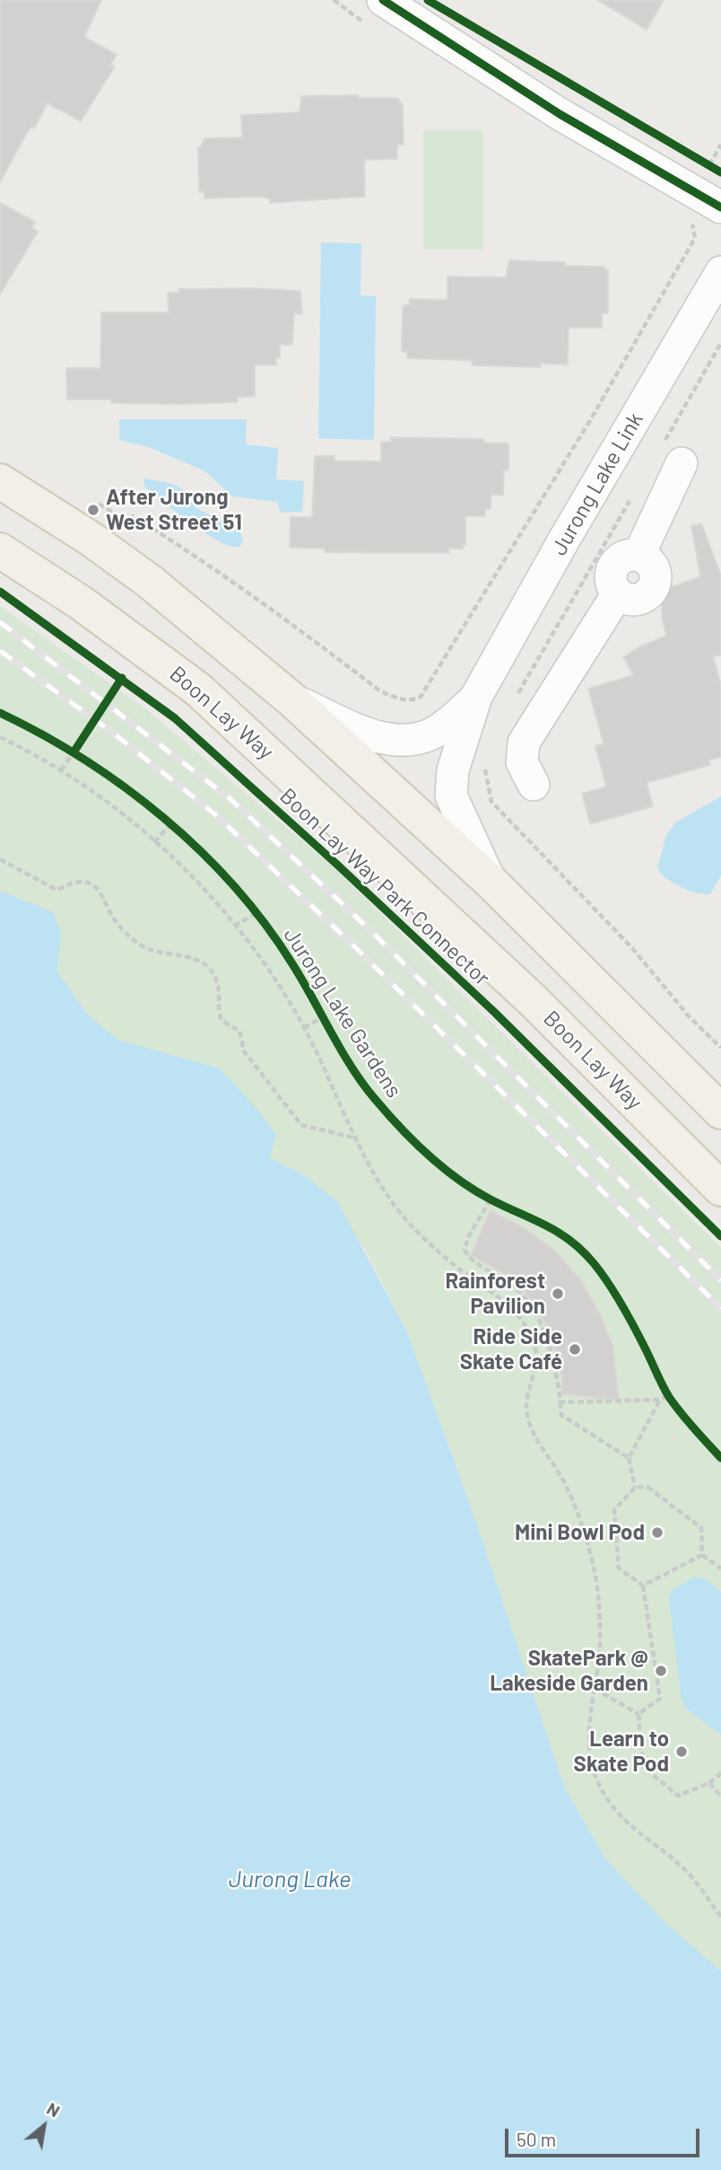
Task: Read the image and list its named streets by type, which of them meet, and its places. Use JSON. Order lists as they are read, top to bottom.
{
  "streets": {
    "main road": ["Boon Lay Way"],
    "street": ["Jurong Lake Link"],
    "cycle path": ["Boon Lay Way Park Connector", "Jurong Lake Gardens"]
  },
  "water": ["Jurong Lake"],
  "places": [
    "After Jurong West Street 51",
    "Rainforest Pavilion",
    "Ride Side Skate Café",
    "Mini Bowl Pod",
    "SkatePark @ Lakeside Garden",
    "Learn to Skate Pod"
  ],
  "scale_bar": "50 m",
  "north": "top right"
}
